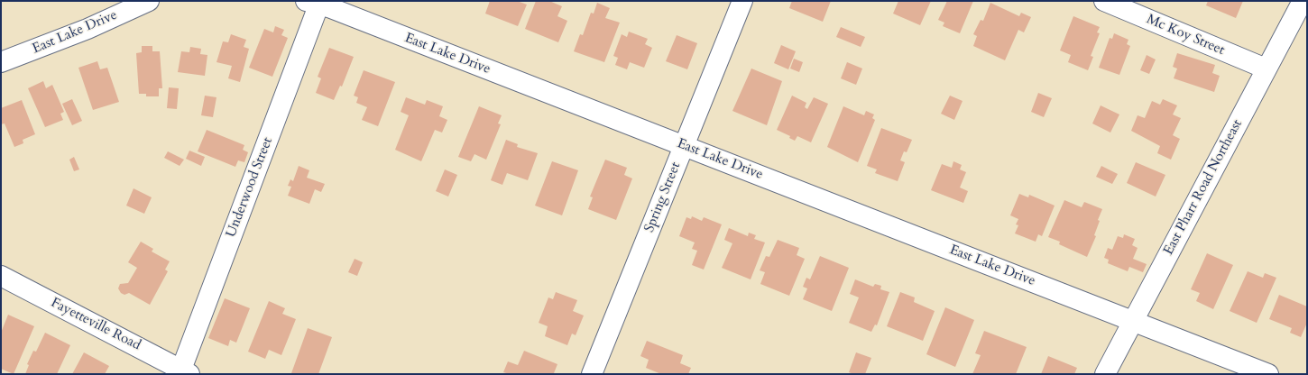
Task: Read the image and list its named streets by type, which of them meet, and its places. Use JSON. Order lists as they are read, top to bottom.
{
  "streets": {
    "street": [
      "East Lake Drive",
      "Mc Koy Street",
      "Underwood Street",
      "East Pharr Road Northeast",
      "Spring Street",
      "Fayetteville Road"
    ]
  },
  "crossings": [
    ["East Lake Drive", "Underwood Street"],
    ["East Lake Drive", "East Pharr Road Northeast"],
    ["East Lake Drive", "Spring Street"],
    ["Mc Koy Street", "East Pharr Road Northeast"],
    ["Underwood Street", "Fayetteville Road"]
  ]
}
